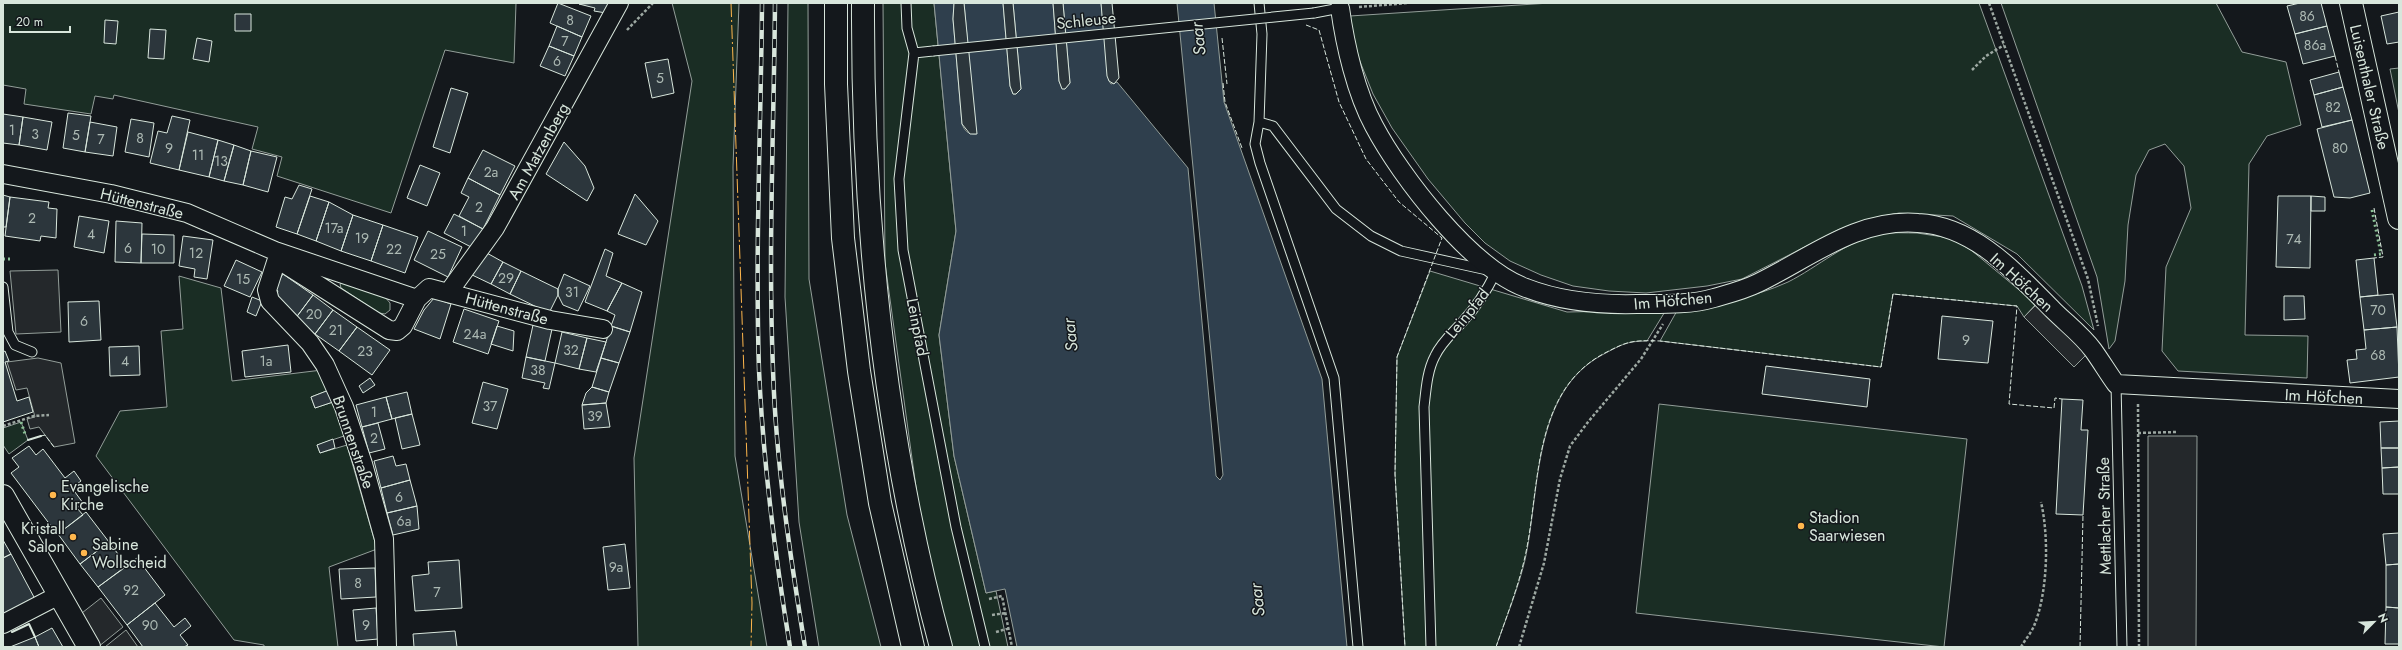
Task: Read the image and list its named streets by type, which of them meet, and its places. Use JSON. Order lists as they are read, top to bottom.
{
  "streets": {
    "main road": ["Luisenthaler Straße"],
    "street": [
      "Am Matzenberg",
      "Hüttenstraße",
      "Im Höfchen",
      "Leinpfad",
      "Brunnenstraße"
    ],
    "lane": ["Schleuse", "Mettlacher Straße"]
  },
  "crossings": [
    ["Schleuse", "Leinpfad"],
    ["Am Matzenberg", "Hüttenstraße"],
    ["Hüttenstraße", "Brunnenstraße"],
    ["Im Höfchen", "Leinpfad"],
    ["Im Höfchen", "Mettlacher Straße"]
  ],
  "water": ["Saar"],
  "places": [
    "Evangelische Kirche",
    "Stadion Saarwiesen",
    "Kristall Salon",
    "Sabine Wollscheid"
  ],
  "house_numbers": [
    "86",
    "8",
    "7",
    "86a",
    "6",
    "5",
    "82",
    "1",
    "3",
    "5",
    "8",
    "7",
    "9",
    "80",
    "11",
    "13",
    "2a",
    "2",
    "2",
    "17a",
    "1",
    "4",
    "19",
    "74",
    "6",
    "10",
    "22",
    "12",
    "25",
    "29",
    "15",
    "31",
    "70",
    "20",
    "6",
    "21",
    "24a",
    "9",
    "32",
    "23",
    "68",
    "4",
    "1a",
    "38",
    "37",
    "1",
    "39",
    "2",
    "6",
    "6a",
    "9a",
    "8",
    "92",
    "7",
    "90",
    "9"
  ],
  "scale_bar": "20 m",
  "north": "top right"
}
